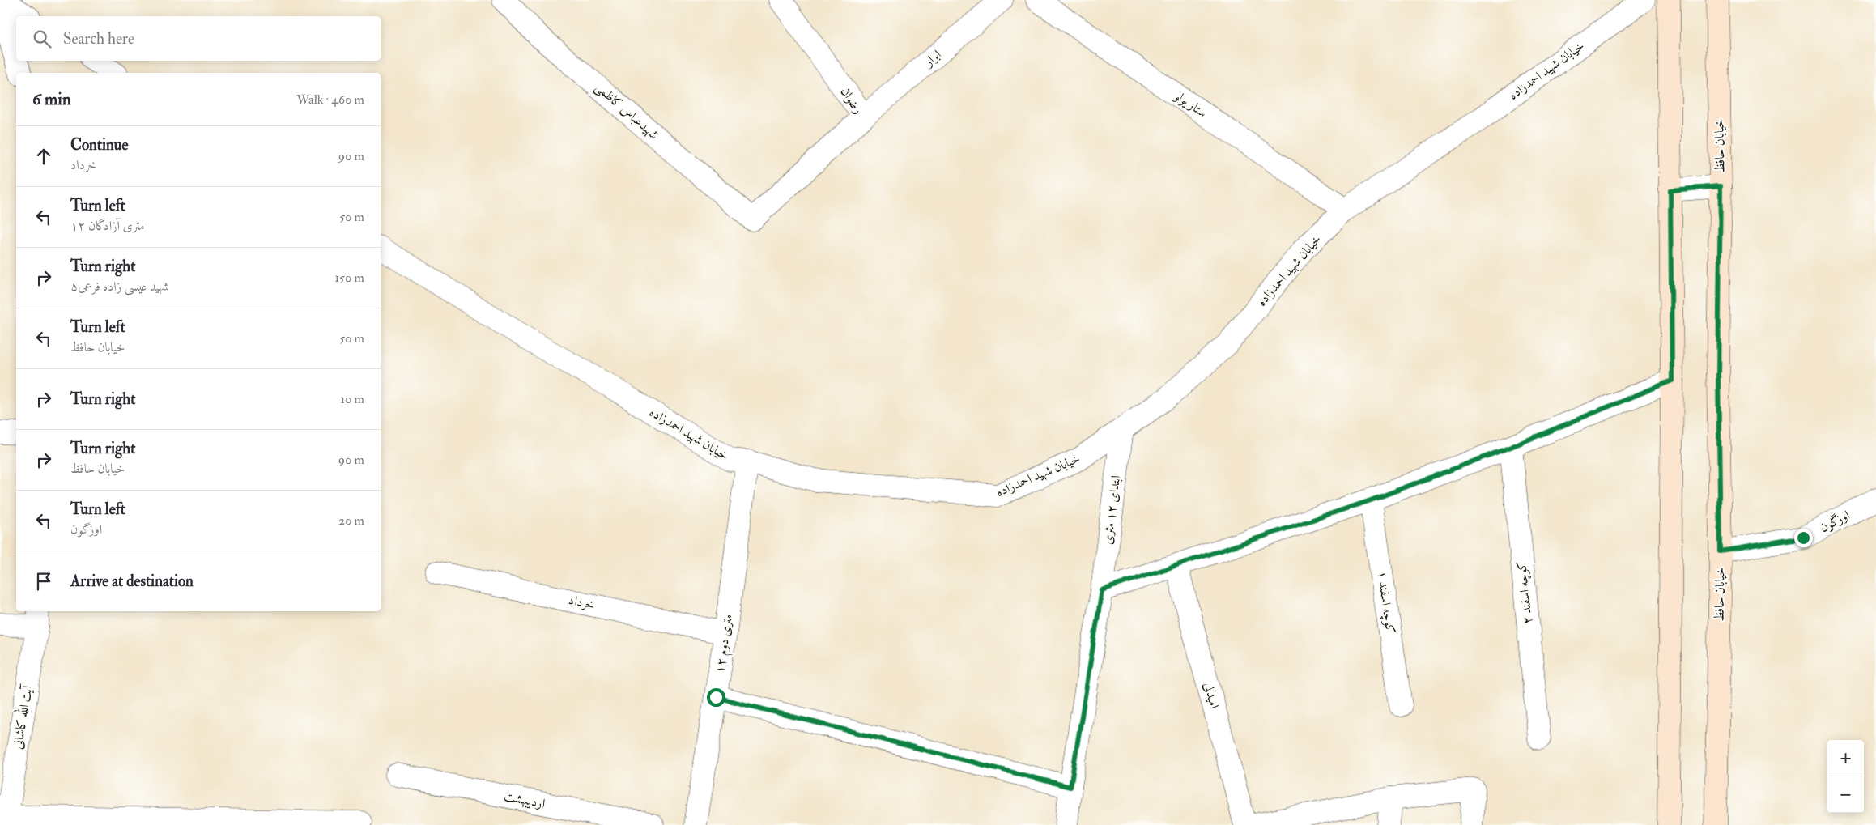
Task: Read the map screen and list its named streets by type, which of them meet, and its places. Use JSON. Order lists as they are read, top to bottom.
{
  "streets": {
    "main road": ["خیابان حافظ"],
    "street": [
      "ابرار",
      "خیابان شهید احمدزاده",
      "رضوان",
      "ستار یولو",
      "شهیدعباس کاظمی",
      "ابتدای ۱۲ متری",
      "اوزگون",
      "کوچه اسفند ۲",
      "خرداد",
      "کوچه اسفند ۱",
      "۱۲ متری دوم",
      "امیدلی",
      "آیت الله کاشانی",
      "اردیبهشت"
    ]
  },
  "crossings": [
    ["ابرار", "رضوان"],
    ["خیابان شهید احمدزاده", "ستار یولو"],
    ["خیابان شهید احمدزاده", "ابتدای ۱۲ متری"],
    ["خیابان شهید احمدزاده", "۱۲ متری دوم"],
    ["رضوان", "شهیدعباس کاظمی"],
    ["خیابان حافظ", "اوزگون"],
    ["خرداد", "۱۲ متری دوم"]
  ],
  "page": {
    "search": "Search here",
    "heading": ["6 min", "Walk · 460 m"],
    "list": [
      ["Continue", "خرداد", "90 m"],
      ["Turn left", "۱۲ متری آزادگان", "50 m"],
      ["Turn right", "شهید عیسی زاده فرعی۵", "150 m"],
      ["Turn left", "خیابان حافظ", "50 m"],
      ["Turn right", "10 m"],
      ["Turn right", "خیابان حافظ", "90 m"],
      ["Turn left", "اوزگون", "20 m"],
      "Arrive at destination"
    ],
    "map_buttons": ["+", "−"]
  }
}
